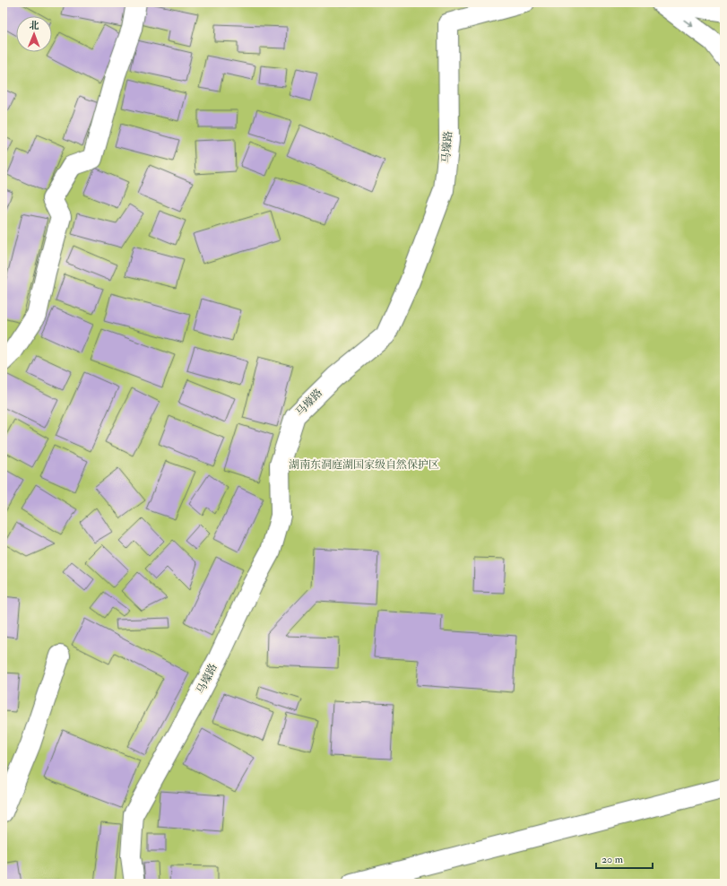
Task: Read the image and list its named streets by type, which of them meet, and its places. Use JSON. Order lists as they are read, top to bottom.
{
  "streets": {
    "street": ["马壕路"]
  },
  "parks": ["湖南东洞庭湖国家级自然保护区"],
  "scale_bar": "20 m",
  "north": "top"
}
